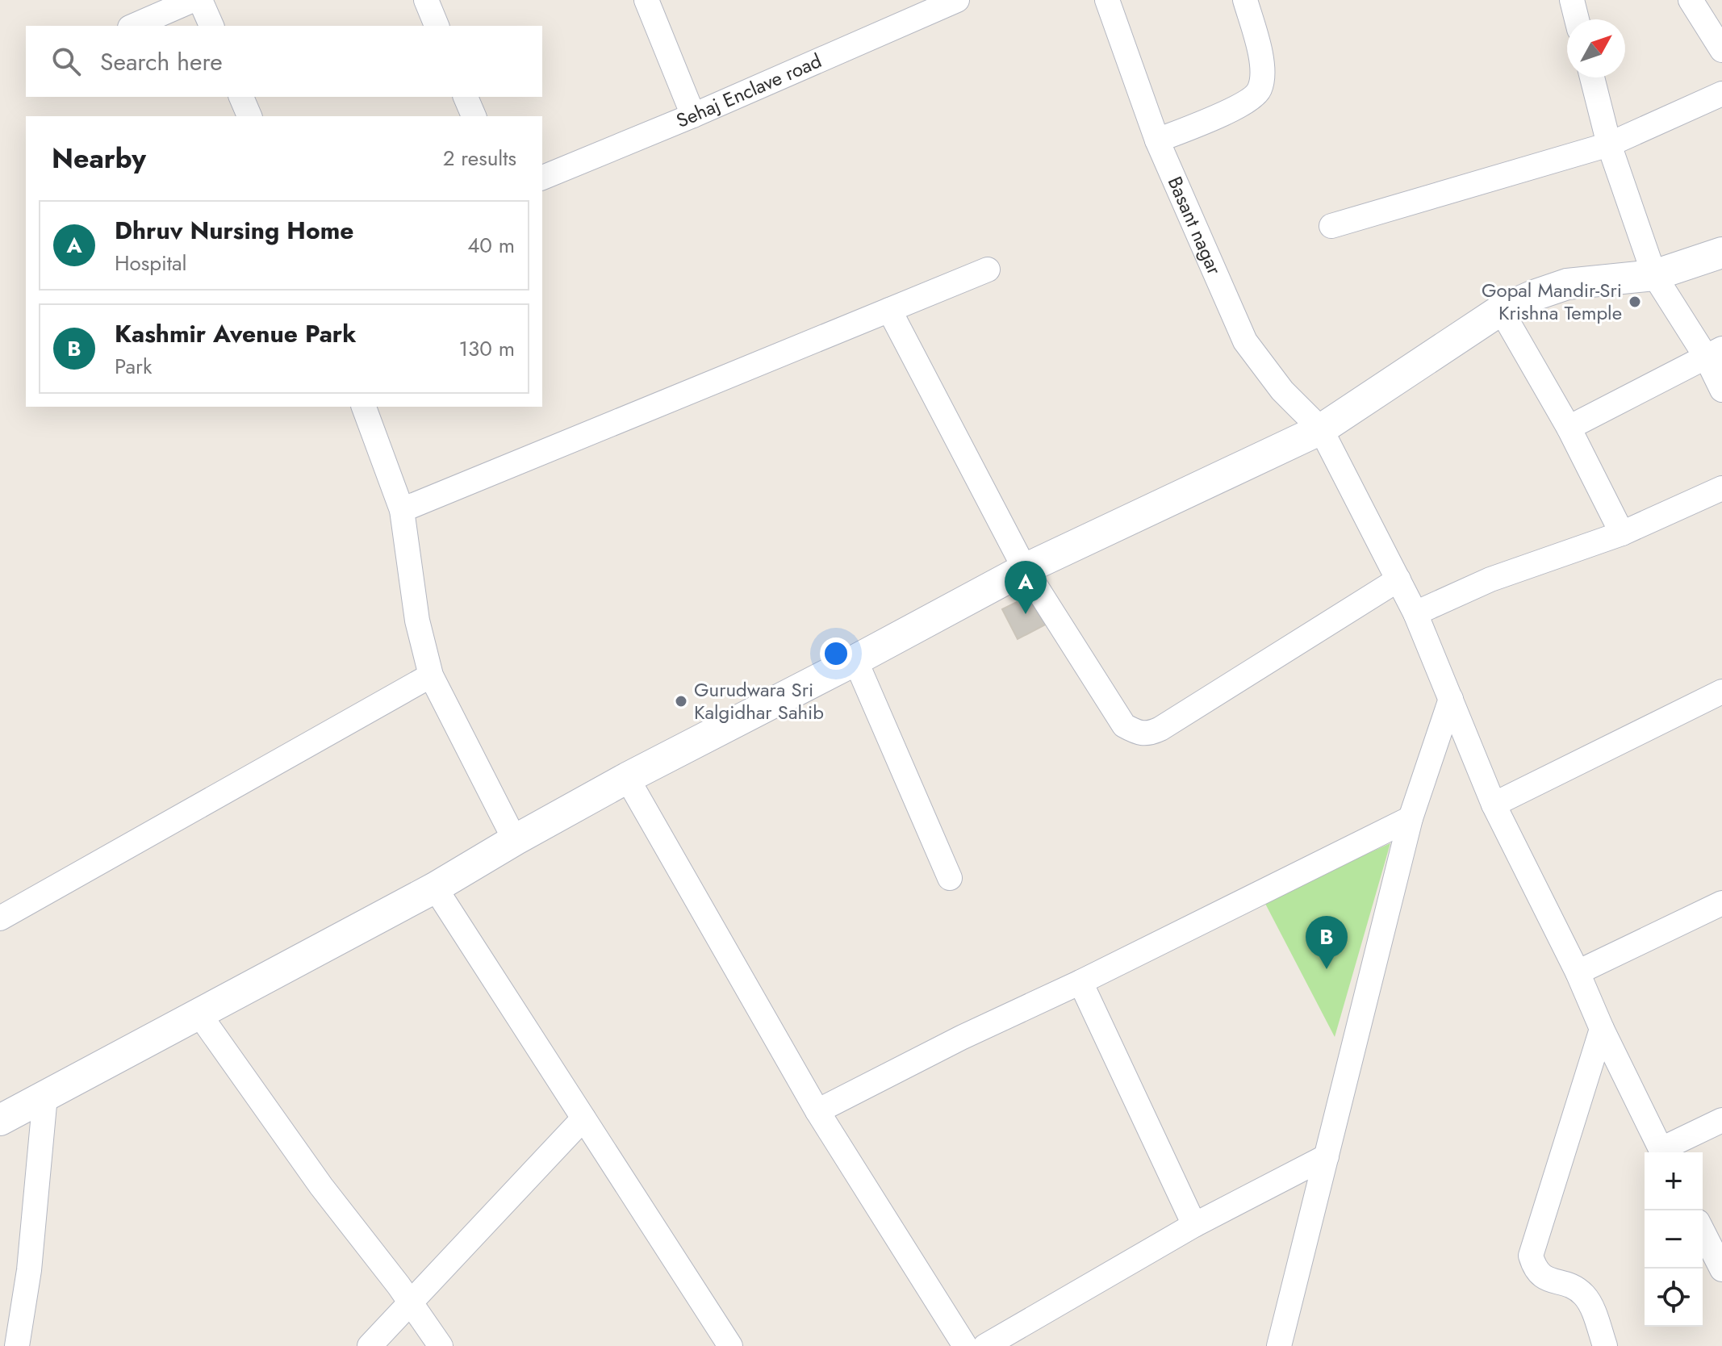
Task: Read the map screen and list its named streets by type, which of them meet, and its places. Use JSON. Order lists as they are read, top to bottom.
{
  "streets": {
    "street": ["Sehaj Enclave road", "Basant nagar"]
  },
  "places": ["Gopal Mandir-Sri Krishna Temple", "Gurudwara Sri Kalgidhar Sahib"],
  "north": "top right",
  "page": {
    "search": "Search here",
    "heading": ["Nearby", "2 results"],
    "list": [
      {
        "mark": "A",
        "name": "Dhruv Nursing Home",
        "note": "Hospital",
        "value": "40 m"
      },
      {
        "mark": "B",
        "name": "Kashmir Avenue Park",
        "note": "Park",
        "value": "130 m"
      }
    ],
    "pins": ["A", "B"],
    "map_buttons": ["+", "−"]
  }
}
